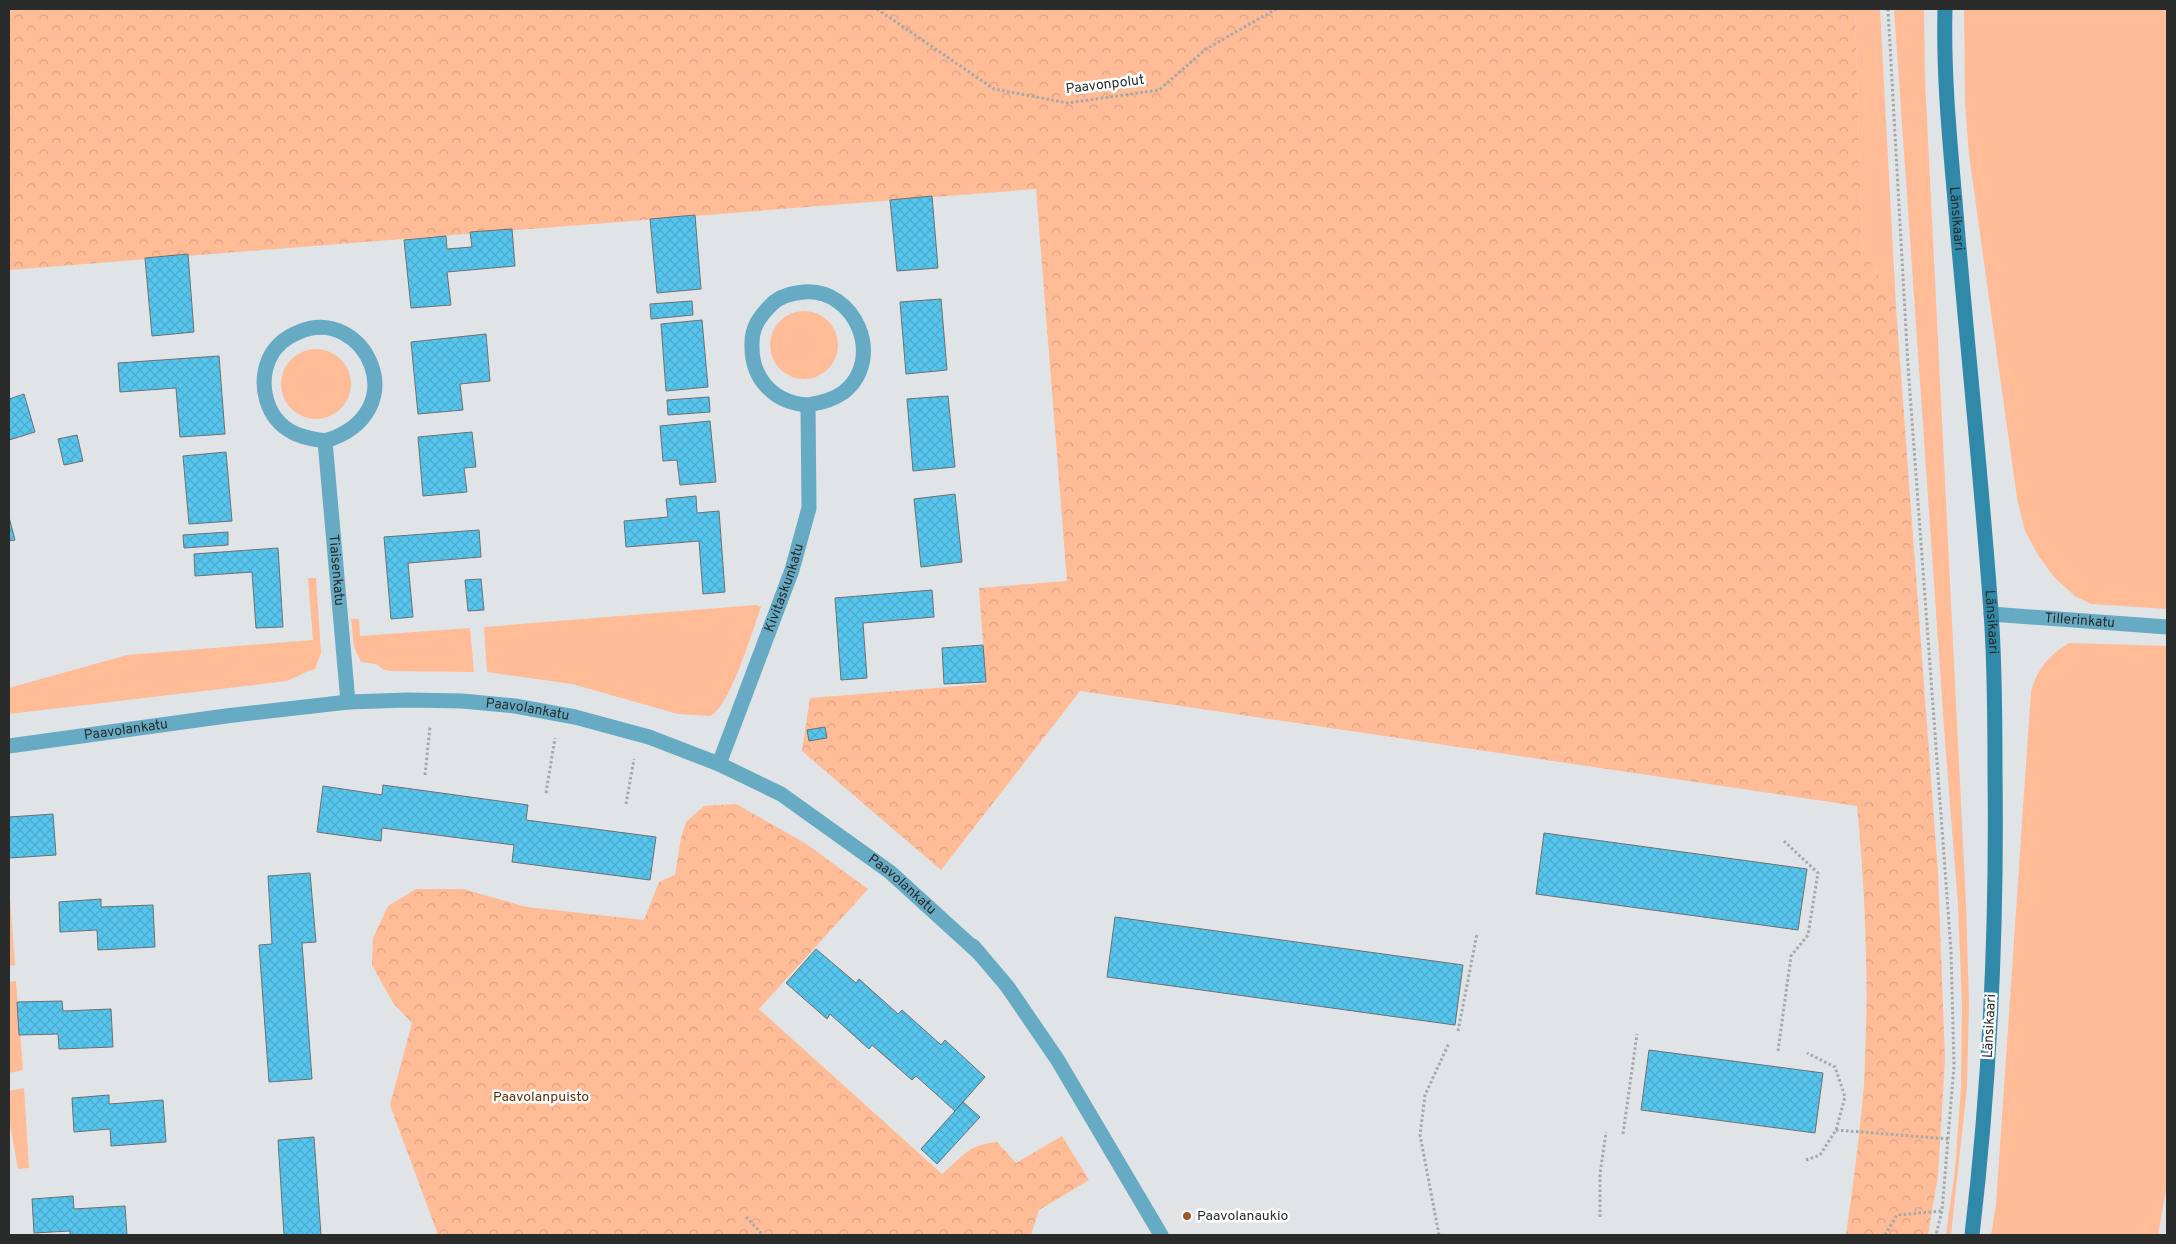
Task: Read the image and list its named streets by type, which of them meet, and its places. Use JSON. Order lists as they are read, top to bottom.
{
  "streets": {
    "street": [
      "Länsikaari",
      "Tiaisenkatu",
      "Kivitaskunkatu",
      "Tillerinkatu",
      "Paavolankatu"
    ],
    "path": ["Paavonpolut"]
  },
  "crossings": [
    ["Länsikaari", "Tillerinkatu"],
    ["Tiaisenkatu", "Paavolankatu"],
    ["Kivitaskunkatu", "Paavolankatu"]
  ],
  "parks": ["Paavolanpuisto"],
  "places": ["Paavolanaukio"]
}
